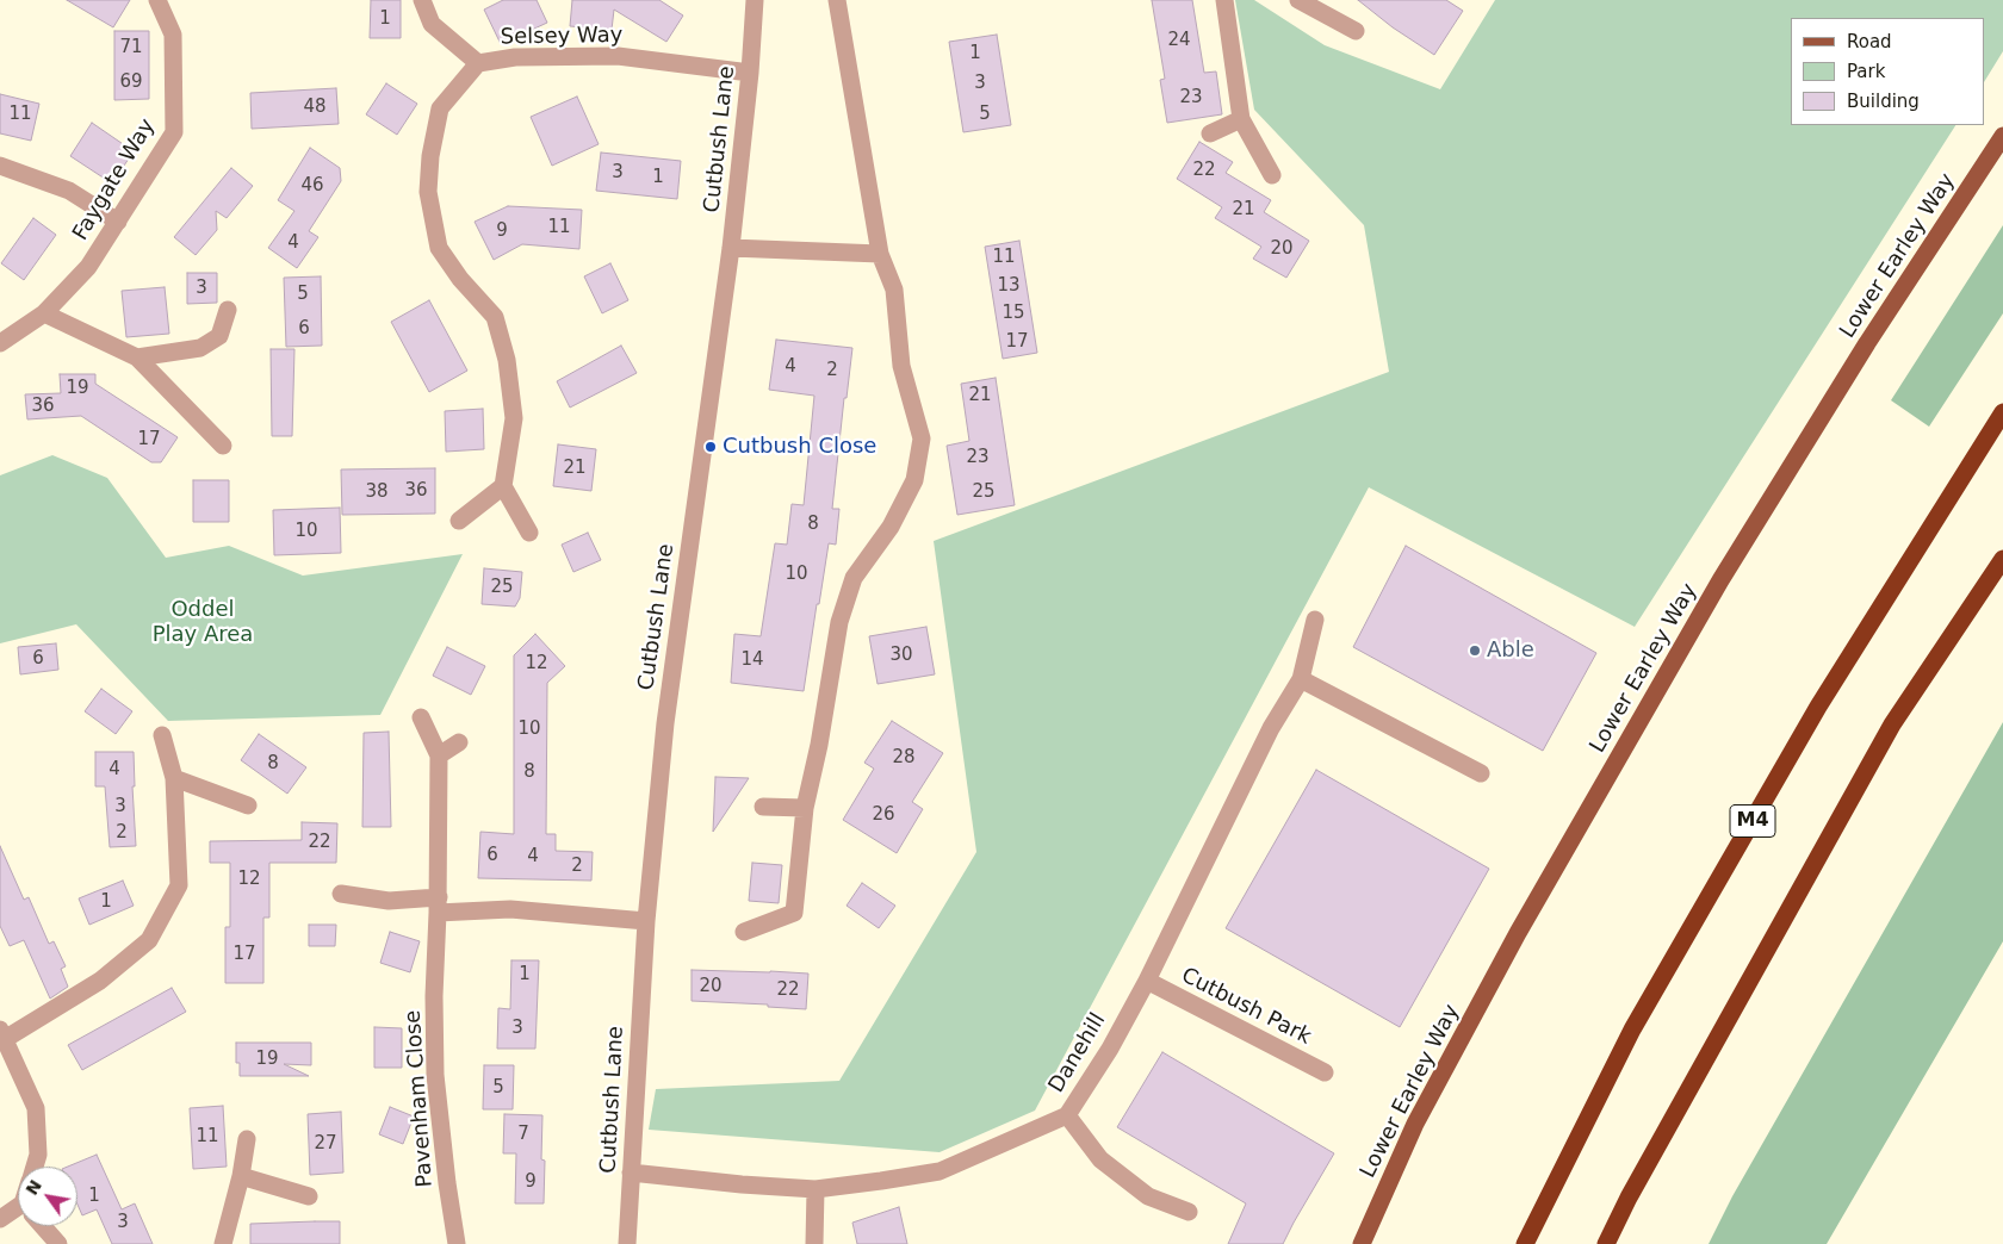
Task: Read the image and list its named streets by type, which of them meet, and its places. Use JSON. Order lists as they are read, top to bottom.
{
  "streets": {
    "highway": ["M4"],
    "main road": ["Lower Earley Way"],
    "street": [
      "Selsey Way",
      "Cutbush Lane",
      "Faygate Way",
      "Cutbush Park",
      "Danehill",
      "Pavenham Close"
    ]
  },
  "crossings": [
    ["Selsey Way", "Cutbush Lane"],
    ["Cutbush Lane", "Danehill"],
    ["Cutbush Park", "Danehill"]
  ],
  "parks": ["Oddel Play Area"],
  "places": ["Cutbush Close", "Able"],
  "house_numbers": [
    "1",
    "24",
    "71",
    "1",
    "69",
    "3",
    "23",
    "48",
    "11",
    "5",
    "22",
    "3",
    "1",
    "46",
    "21",
    "11",
    "9",
    "4",
    "20",
    "11",
    "13",
    "3",
    "5",
    "15",
    "6",
    "17",
    "4",
    "2",
    "19",
    "21",
    "36",
    "17",
    "23",
    "21",
    "36",
    "38",
    "25",
    "8",
    "10",
    "10",
    "25",
    "30",
    "6",
    "14",
    "12",
    "10",
    "28",
    "8",
    "4",
    "8",
    "3",
    "26",
    "2",
    "22",
    "6",
    "4",
    "2",
    "12",
    "1",
    "17",
    "1",
    "20",
    "22",
    "3",
    "19",
    "5",
    "7",
    "11",
    "27",
    "9",
    "1",
    "3"
  ],
  "legend": ["Road", "Park", "Building"],
  "north": "top left"
}
